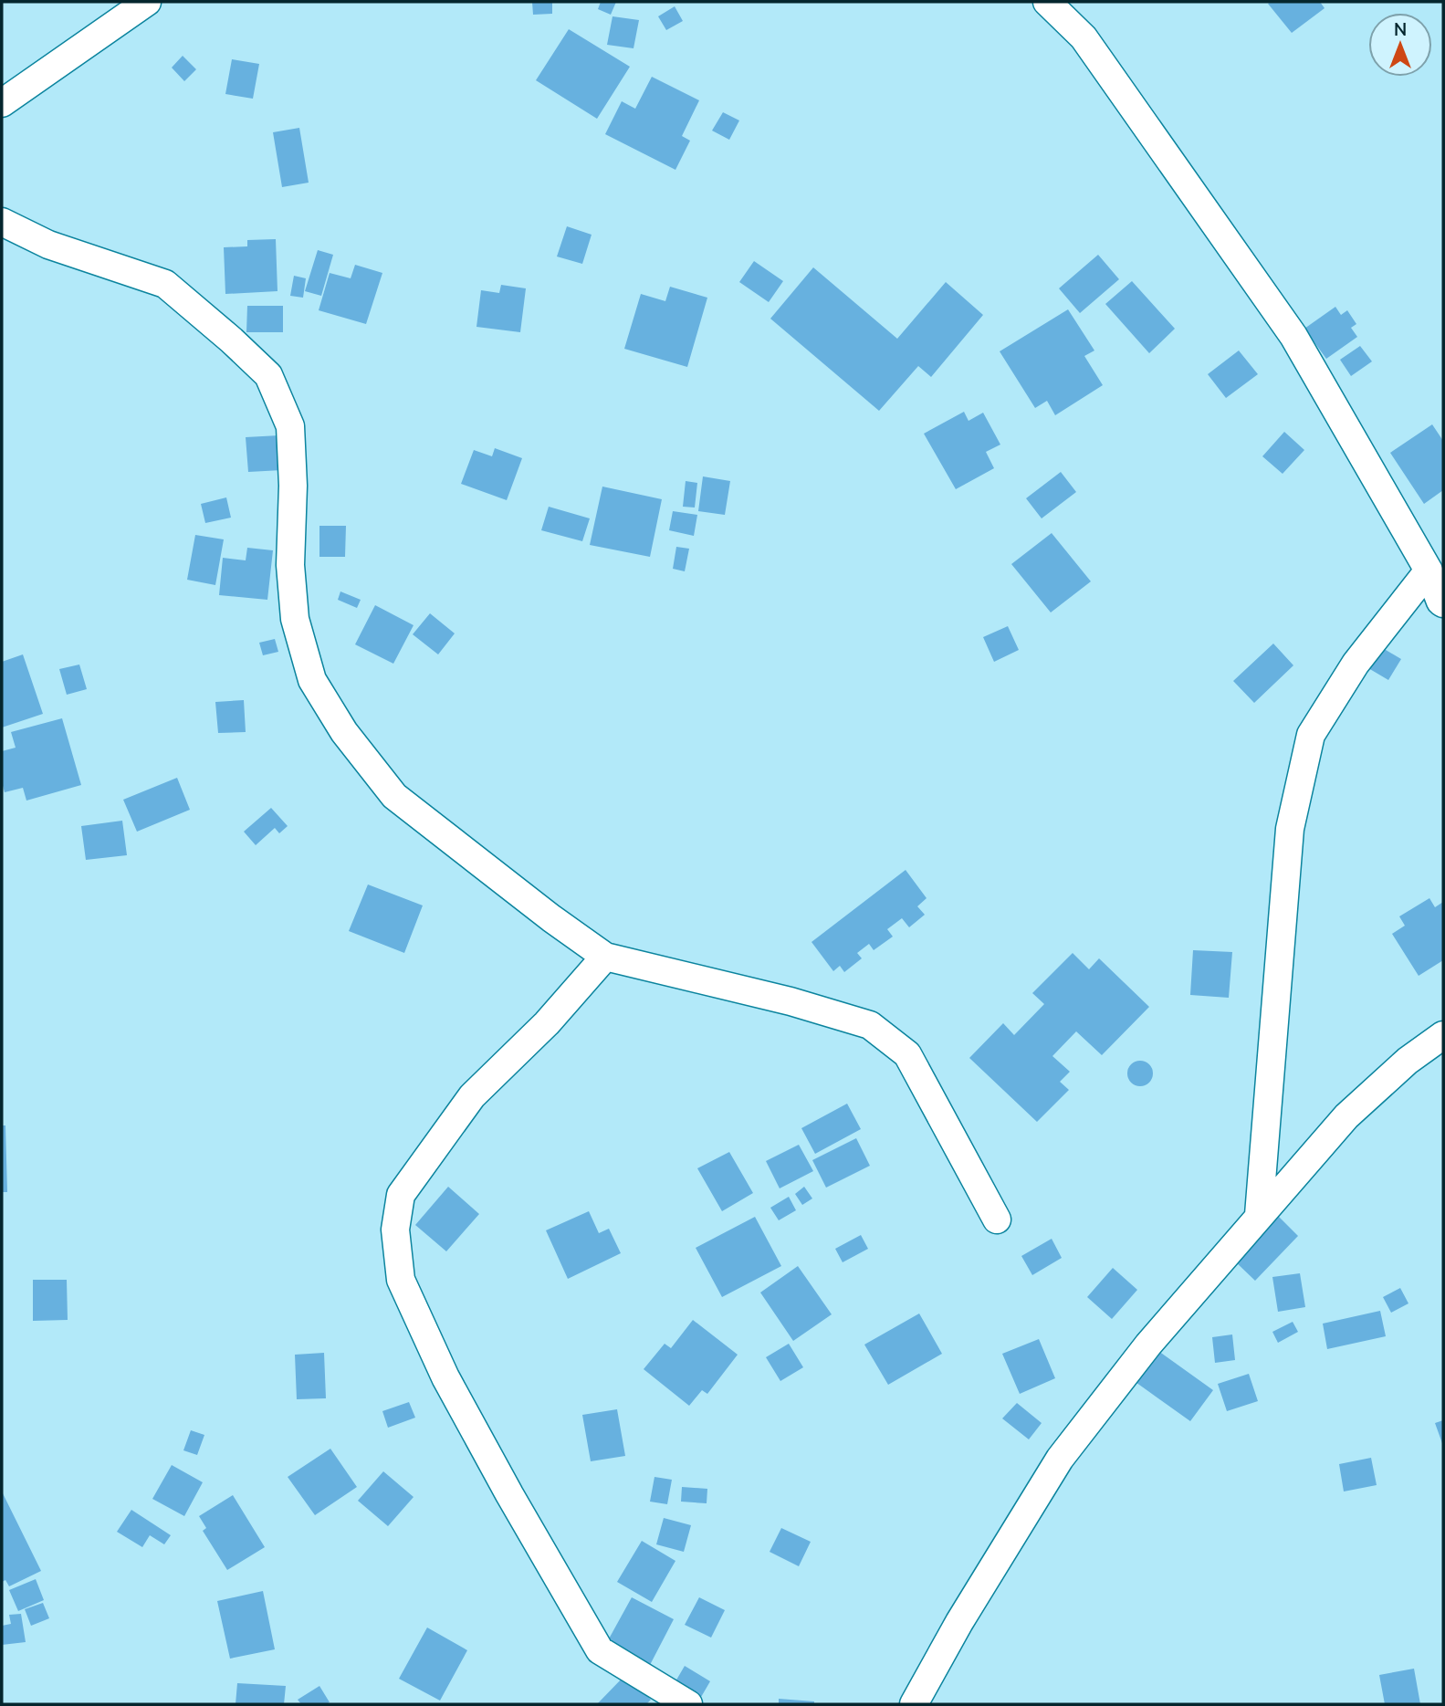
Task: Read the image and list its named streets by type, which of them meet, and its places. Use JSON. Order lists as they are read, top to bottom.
{
  "north": "top"
}
